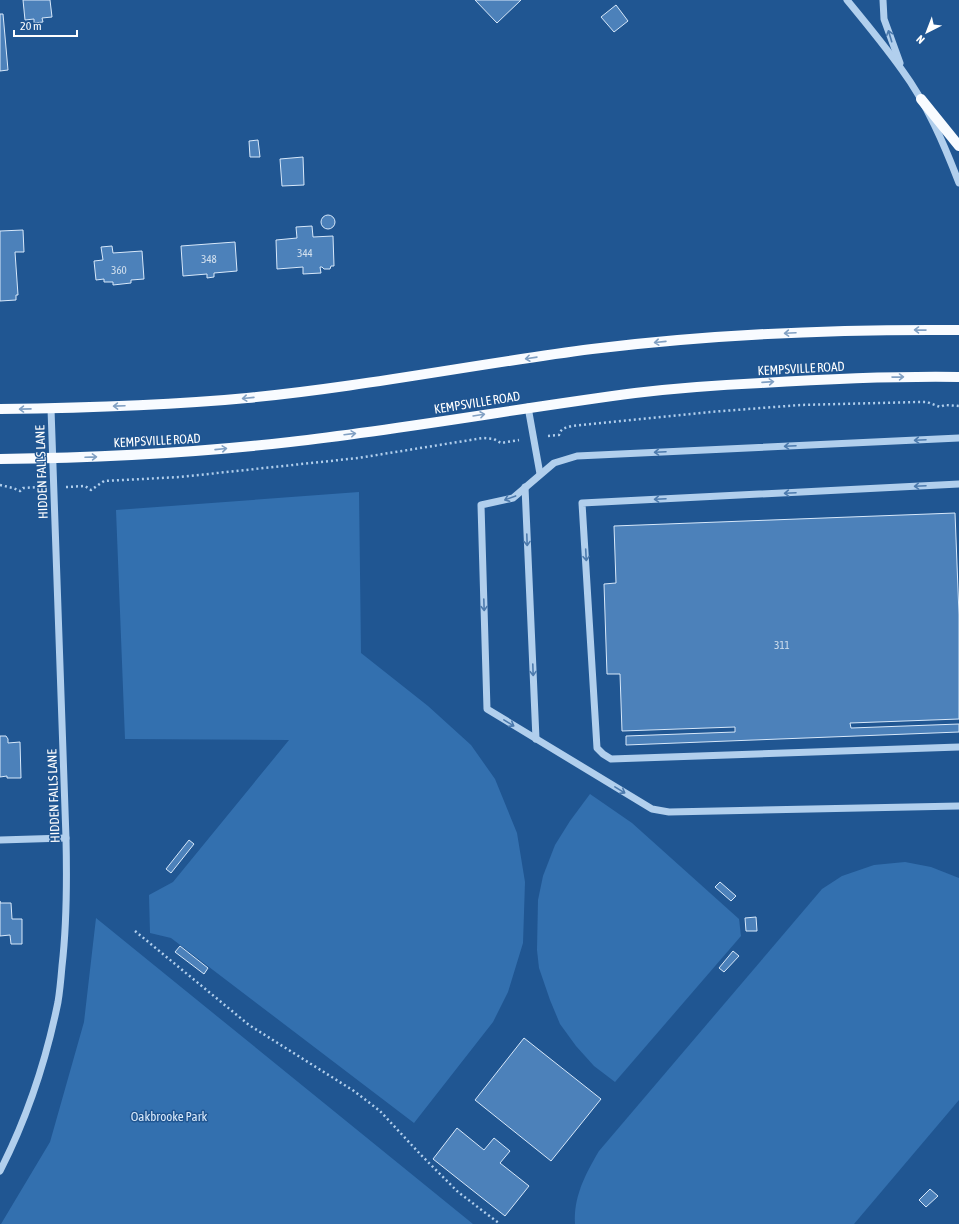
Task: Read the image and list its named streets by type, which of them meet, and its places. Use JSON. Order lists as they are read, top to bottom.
{
  "streets": {
    "main road": ["KEMPSVILLE ROAD"],
    "street": ["HIDDEN FALLS LANE"]
  },
  "crossings": [
    ["KEMPSVILLE ROAD", "HIDDEN FALLS LANE"]
  ],
  "parks": ["Oakbrooke Park"],
  "house_numbers": [
    "344",
    "348",
    "360",
    "311"
  ],
  "scale_bar": "20 m",
  "north": "bottom left"
}
